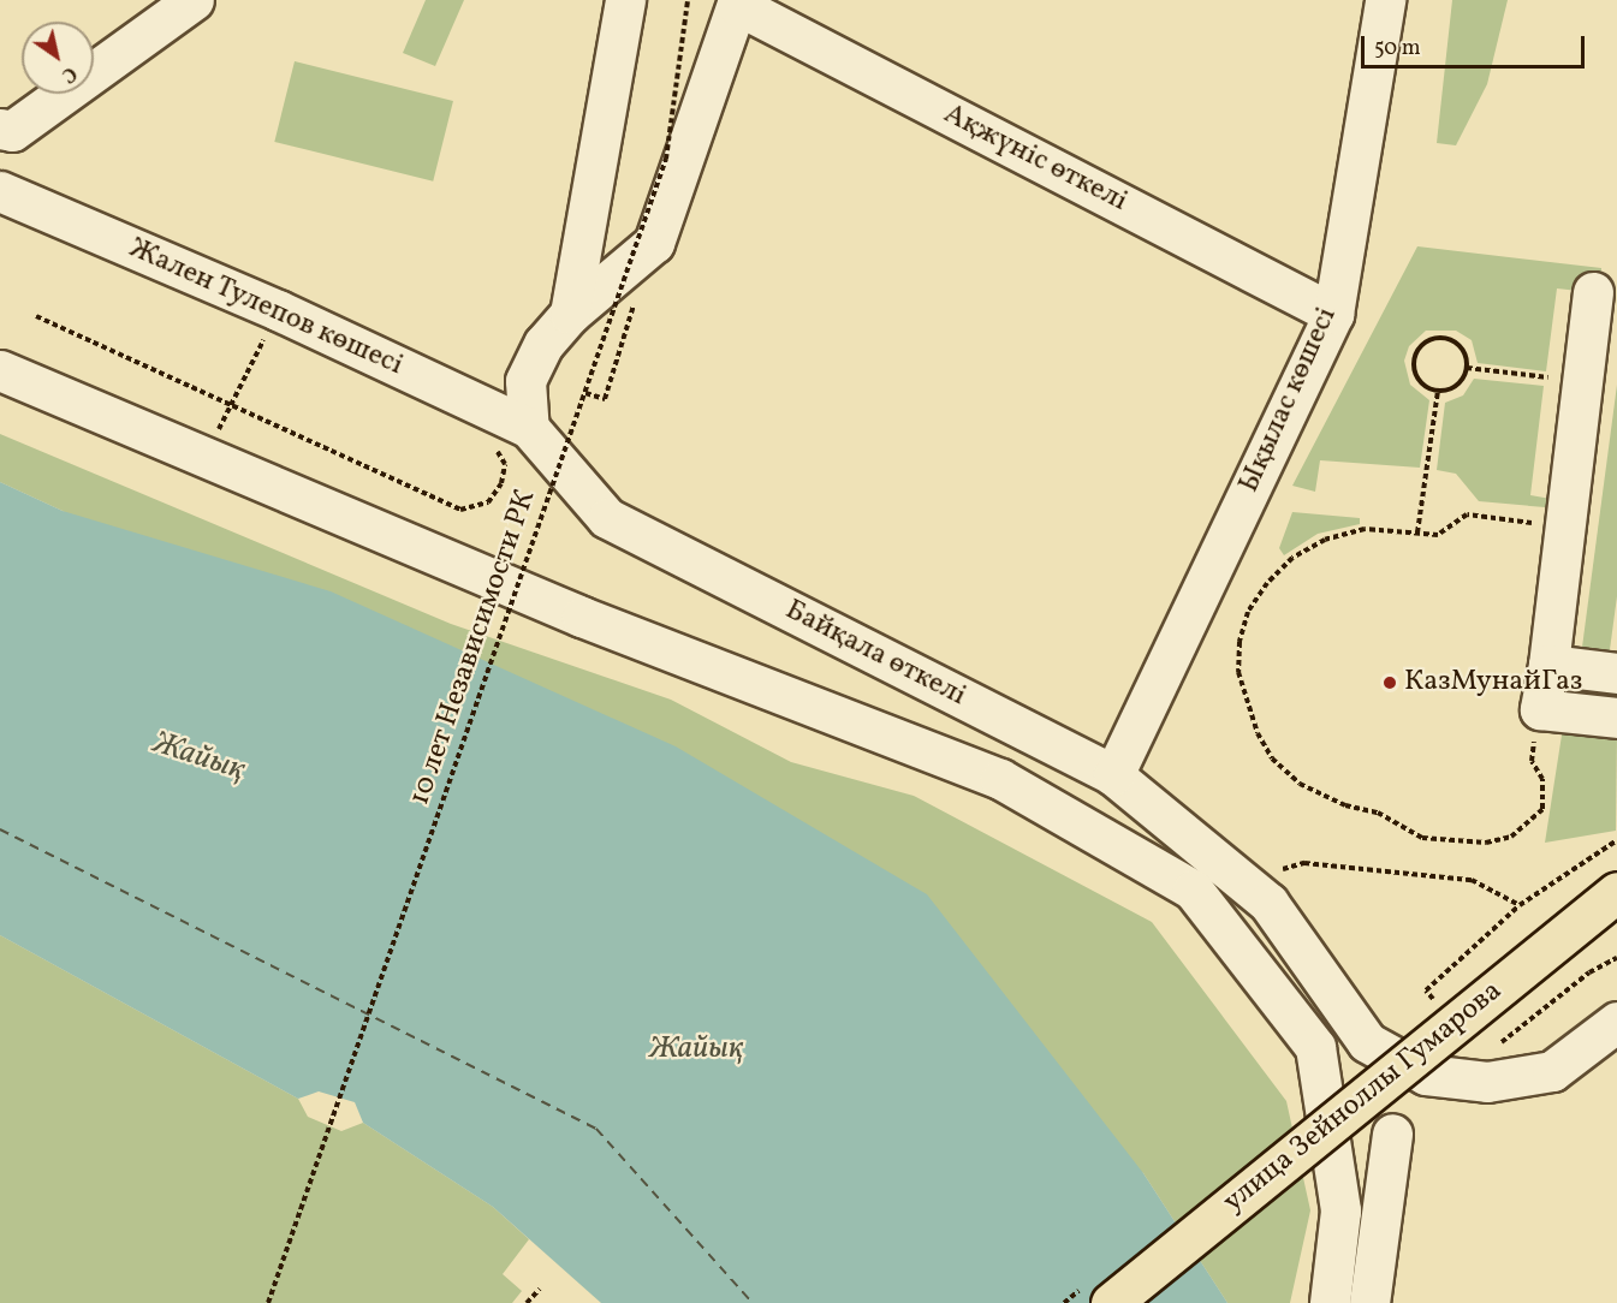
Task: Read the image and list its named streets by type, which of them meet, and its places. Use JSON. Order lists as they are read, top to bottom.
{
  "streets": {
    "main road": ["улица Зейноллы Гумарова"],
    "street": [
      "Ақжүніс өткелі",
      "Жален Тулепов көшесі",
      "Ықылас көшесі",
      "Байқала өткелі"
    ],
    "path": ["10 лет Независимости РК"]
  },
  "crossings": [
    ["Ақжүніс өткелі", "Ықылас көшесі"],
    ["Жален Тулепов көшесі", "Байқала өткелі"],
    ["Ықылас көшесі", "Байқала өткелі"]
  ],
  "water": ["Жайық"],
  "places": ["КазМунайГаз"],
  "scale_bar": "50 m",
  "north": "bottom right"
}
